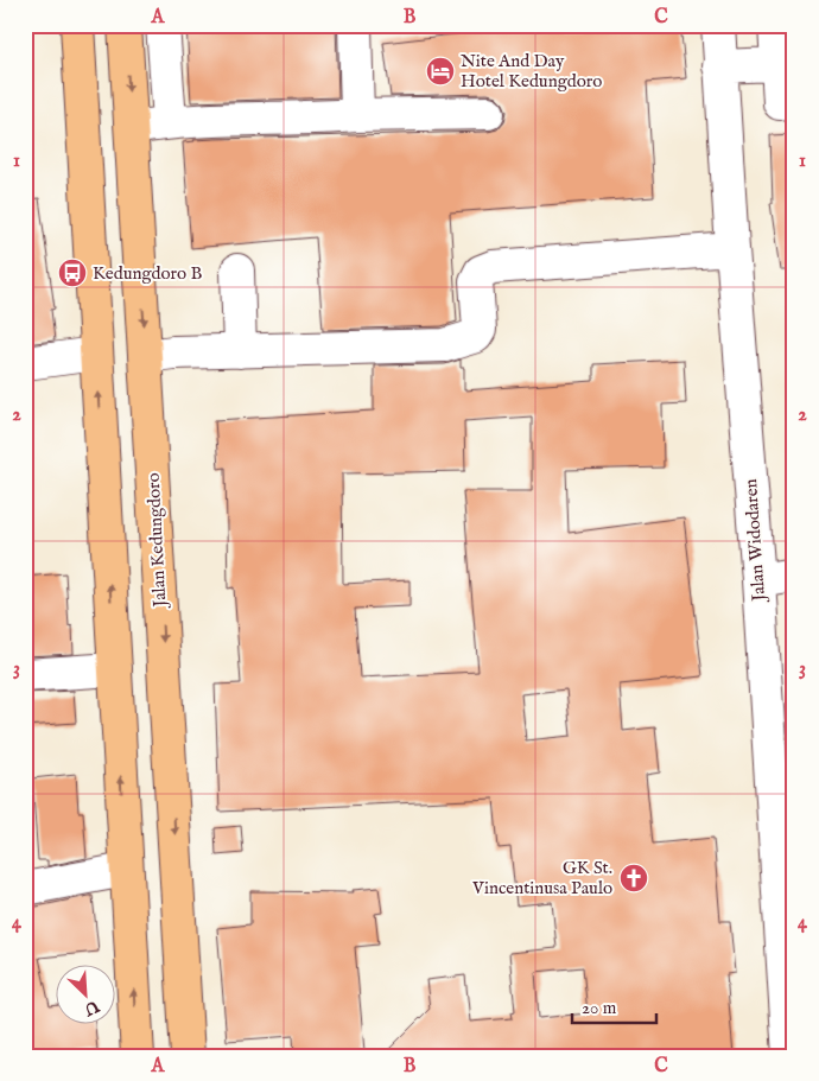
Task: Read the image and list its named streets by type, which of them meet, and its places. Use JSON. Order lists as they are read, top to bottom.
{
  "streets": {
    "main road": ["Jalan Kedungdoro"],
    "street": ["Jalan Widodaren"]
  },
  "places": {
    "hotel": ["Nite And Day Hotel Kedungdoro"],
    "bus stop": ["Kedungdoro B"],
    "church": ["GK St. Vincentinusa Paulo"]
  },
  "scale_bar": "20 m",
  "north": "bottom right",
  "grid": {
    "columns": ["A", "B", "C"],
    "rows": [
      "1",
      "2",
      "3",
      "4"
    ]
  }
}
